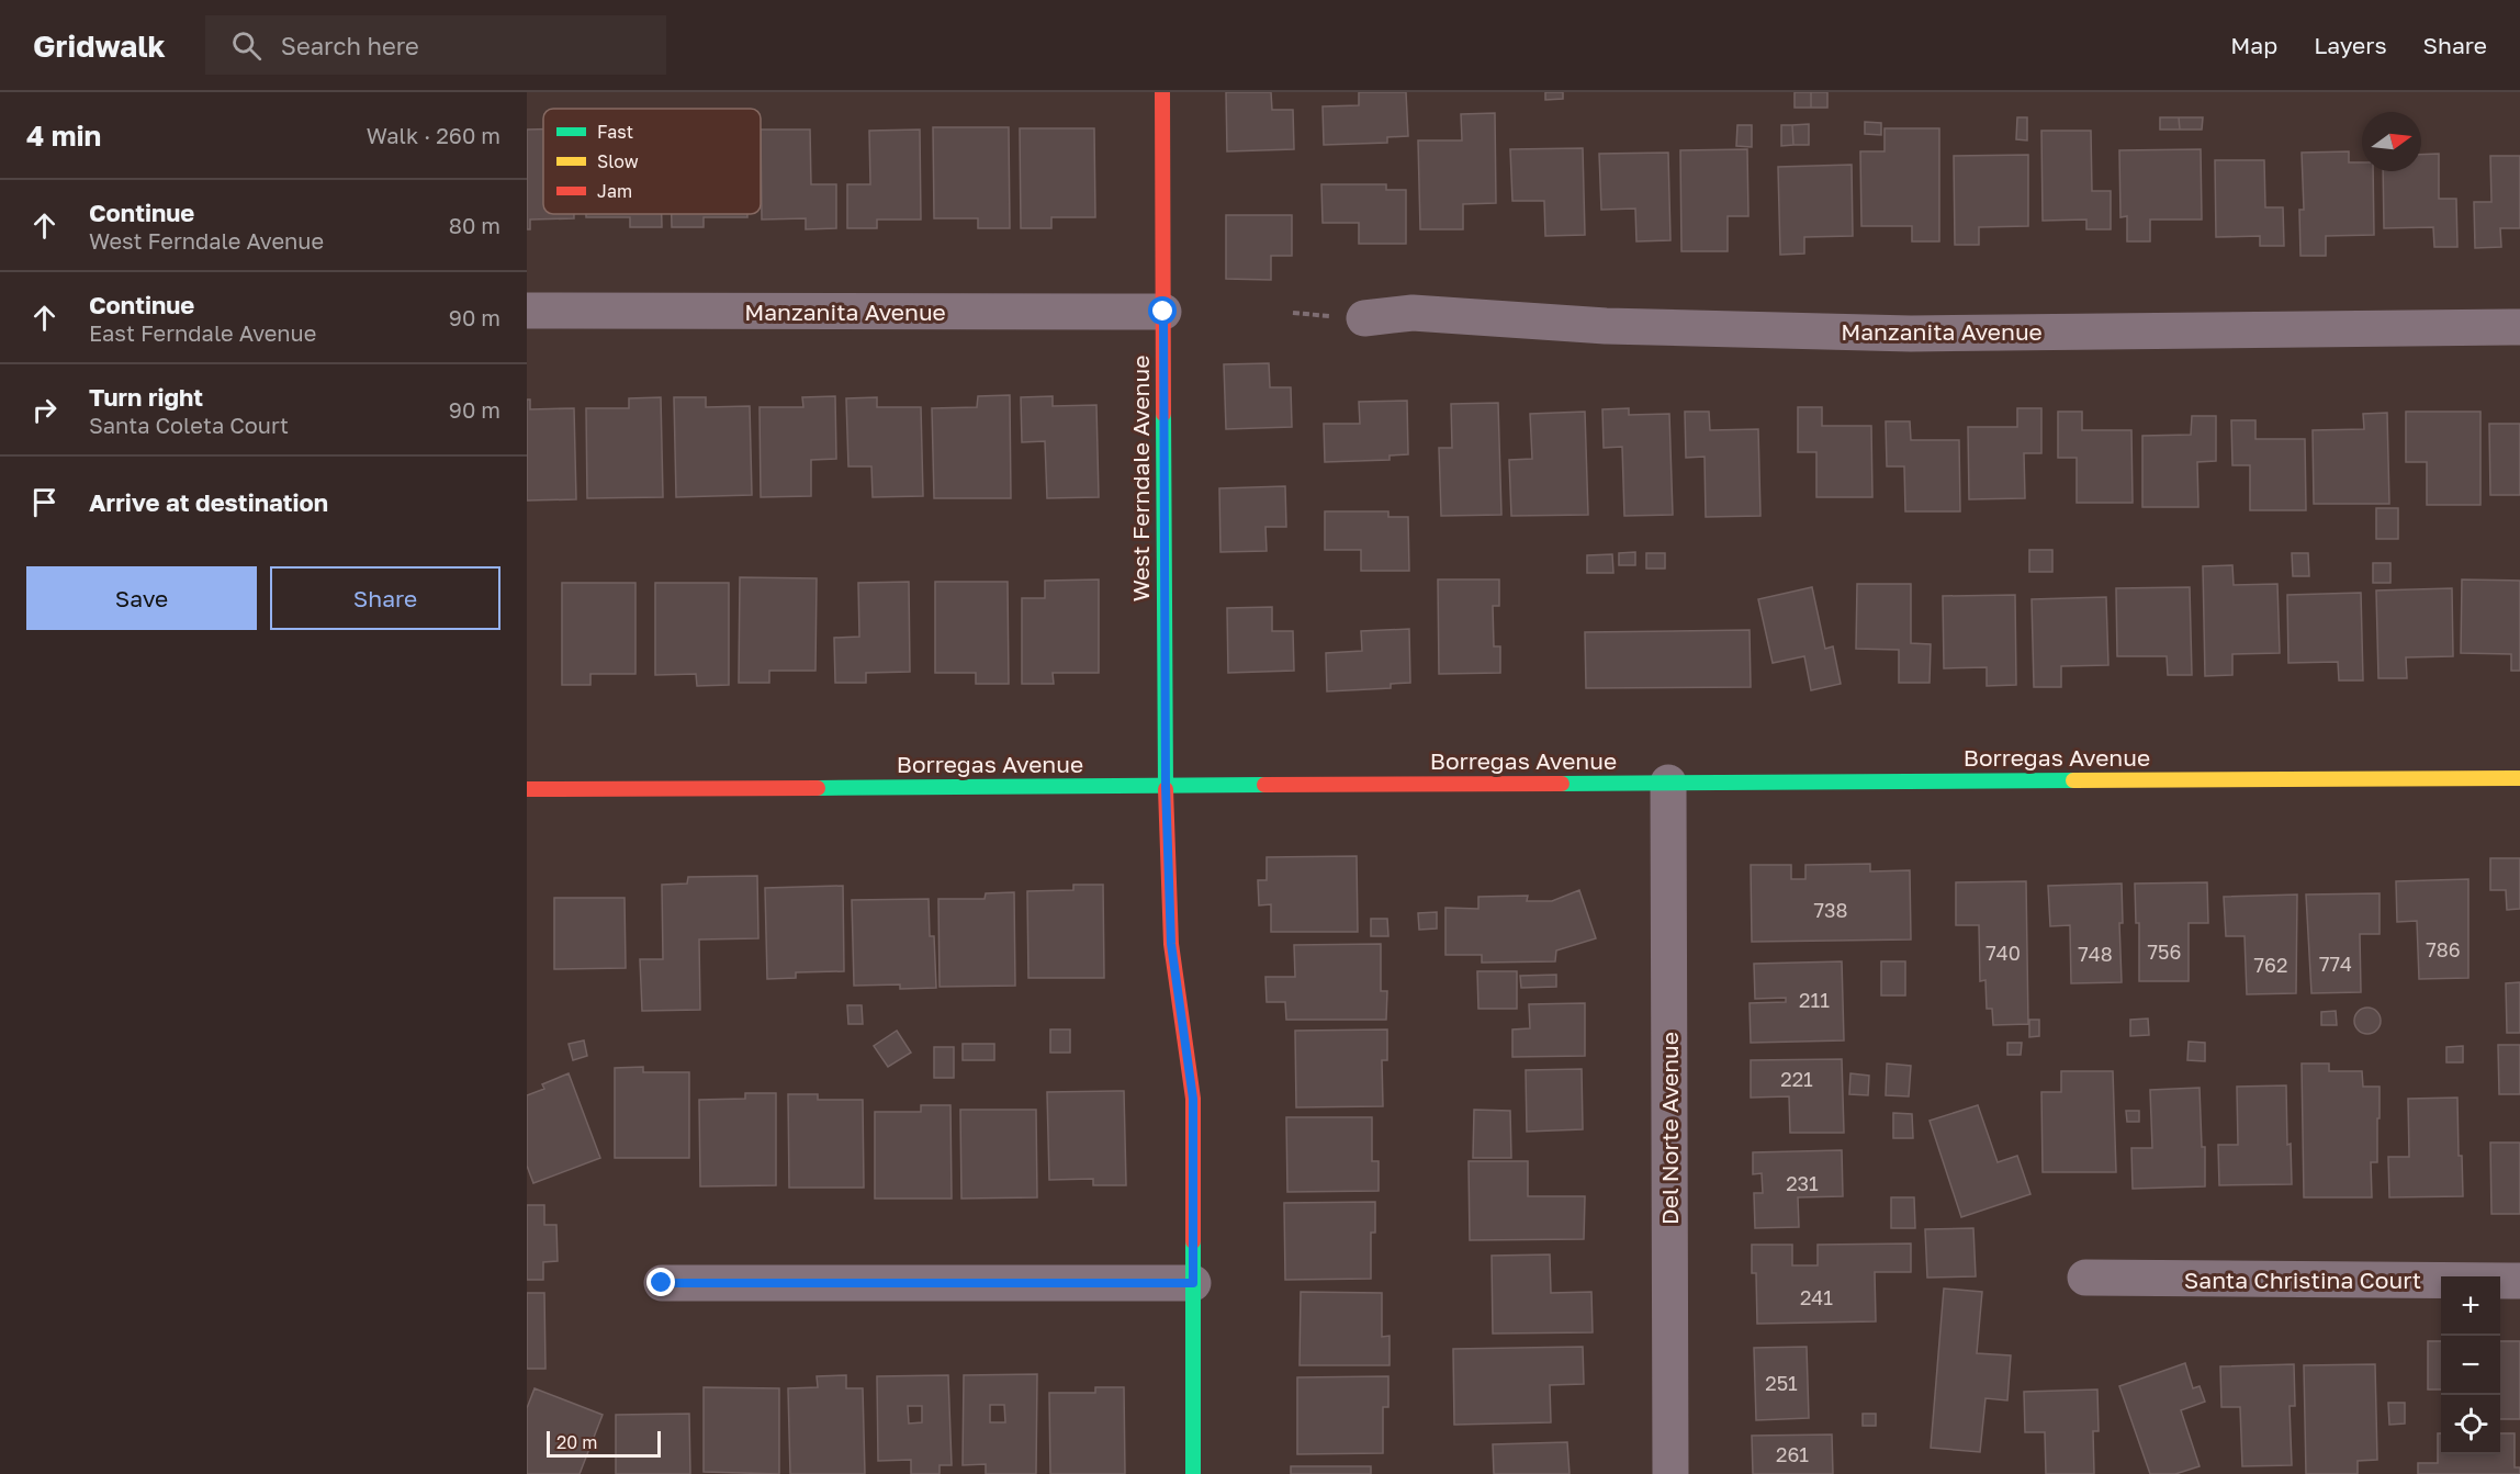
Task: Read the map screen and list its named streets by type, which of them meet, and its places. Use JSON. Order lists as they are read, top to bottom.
{
  "streets": {
    "street": [
      "Manzanita Avenue",
      "West Ferndale Avenue",
      "Borregas Avenue",
      "Del Norte Avenue",
      "Santa Christina Court"
    ]
  },
  "crossings": [
    ["Manzanita Avenue", "West Ferndale Avenue"],
    ["West Ferndale Avenue", "Borregas Avenue"],
    ["Borregas Avenue", "Del Norte Avenue"]
  ],
  "house_numbers": [
    "738",
    "786",
    "756",
    "740",
    "748",
    "774",
    "762",
    "211",
    "221",
    "231",
    "241",
    "251",
    "261"
  ],
  "legend": ["Fast", "Slow", "Jam"],
  "scale_bar": "20 m",
  "north": "right",
  "page": {
    "header": "Gridwalk",
    "search": "Search here",
    "nav": ["Map", "Layers", "Share"],
    "heading": ["4 min", "Walk · 260 m"],
    "list": [
      ["Continue", "West Ferndale Avenue", "80 m"],
      ["Continue", "East Ferndale Avenue", "90 m"],
      ["Turn right", "Santa Coleta Court", "90 m"],
      "Arrive at destination"
    ],
    "buttons": ["Save", "Share"],
    "map_buttons": ["+", "−"],
    "scale": "20 m"
  }
}
